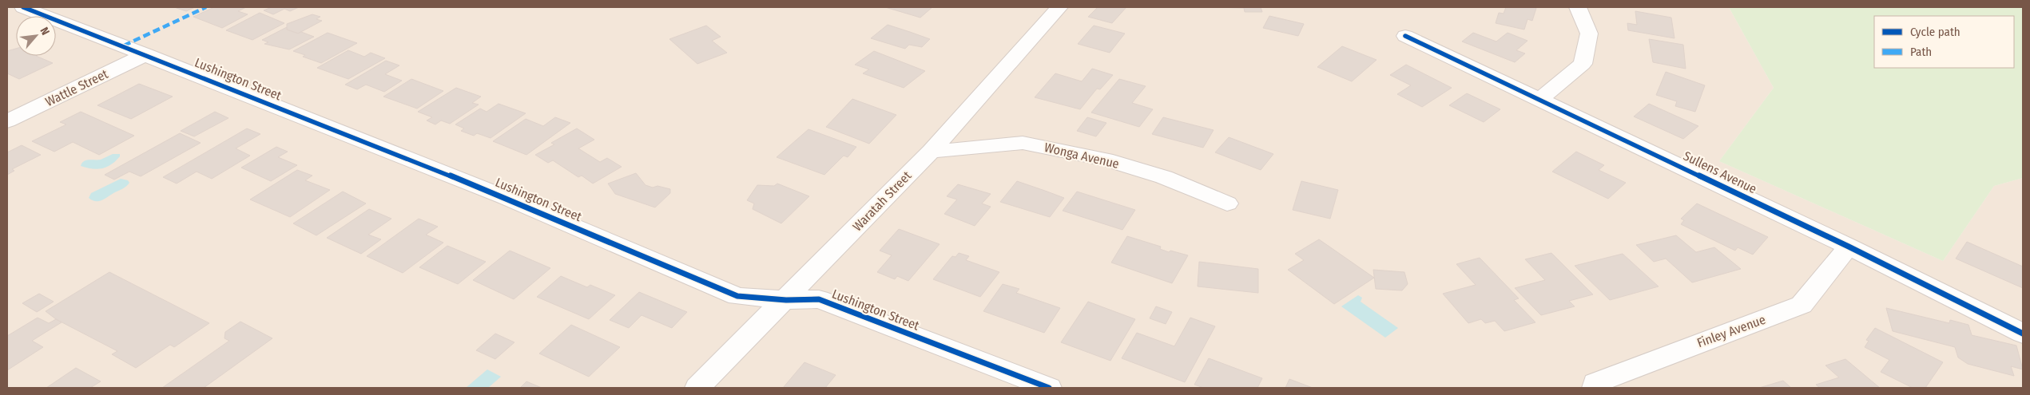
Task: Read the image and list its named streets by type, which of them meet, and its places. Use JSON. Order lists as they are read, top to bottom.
{
  "streets": {
    "street": [
      "Lushington Street",
      "Wattle Street",
      "Wonga Avenue",
      "Sullens Avenue",
      "Waratah Street",
      "Finley Avenue"
    ]
  },
  "crossings": [
    ["Lushington Street", "Wattle Street"],
    ["Lushington Street", "Waratah Street"],
    ["Wonga Avenue", "Waratah Street"],
    ["Sullens Avenue", "Finley Avenue"]
  ],
  "legend": ["Cycle path", "Path"],
  "north": "top right"
}
